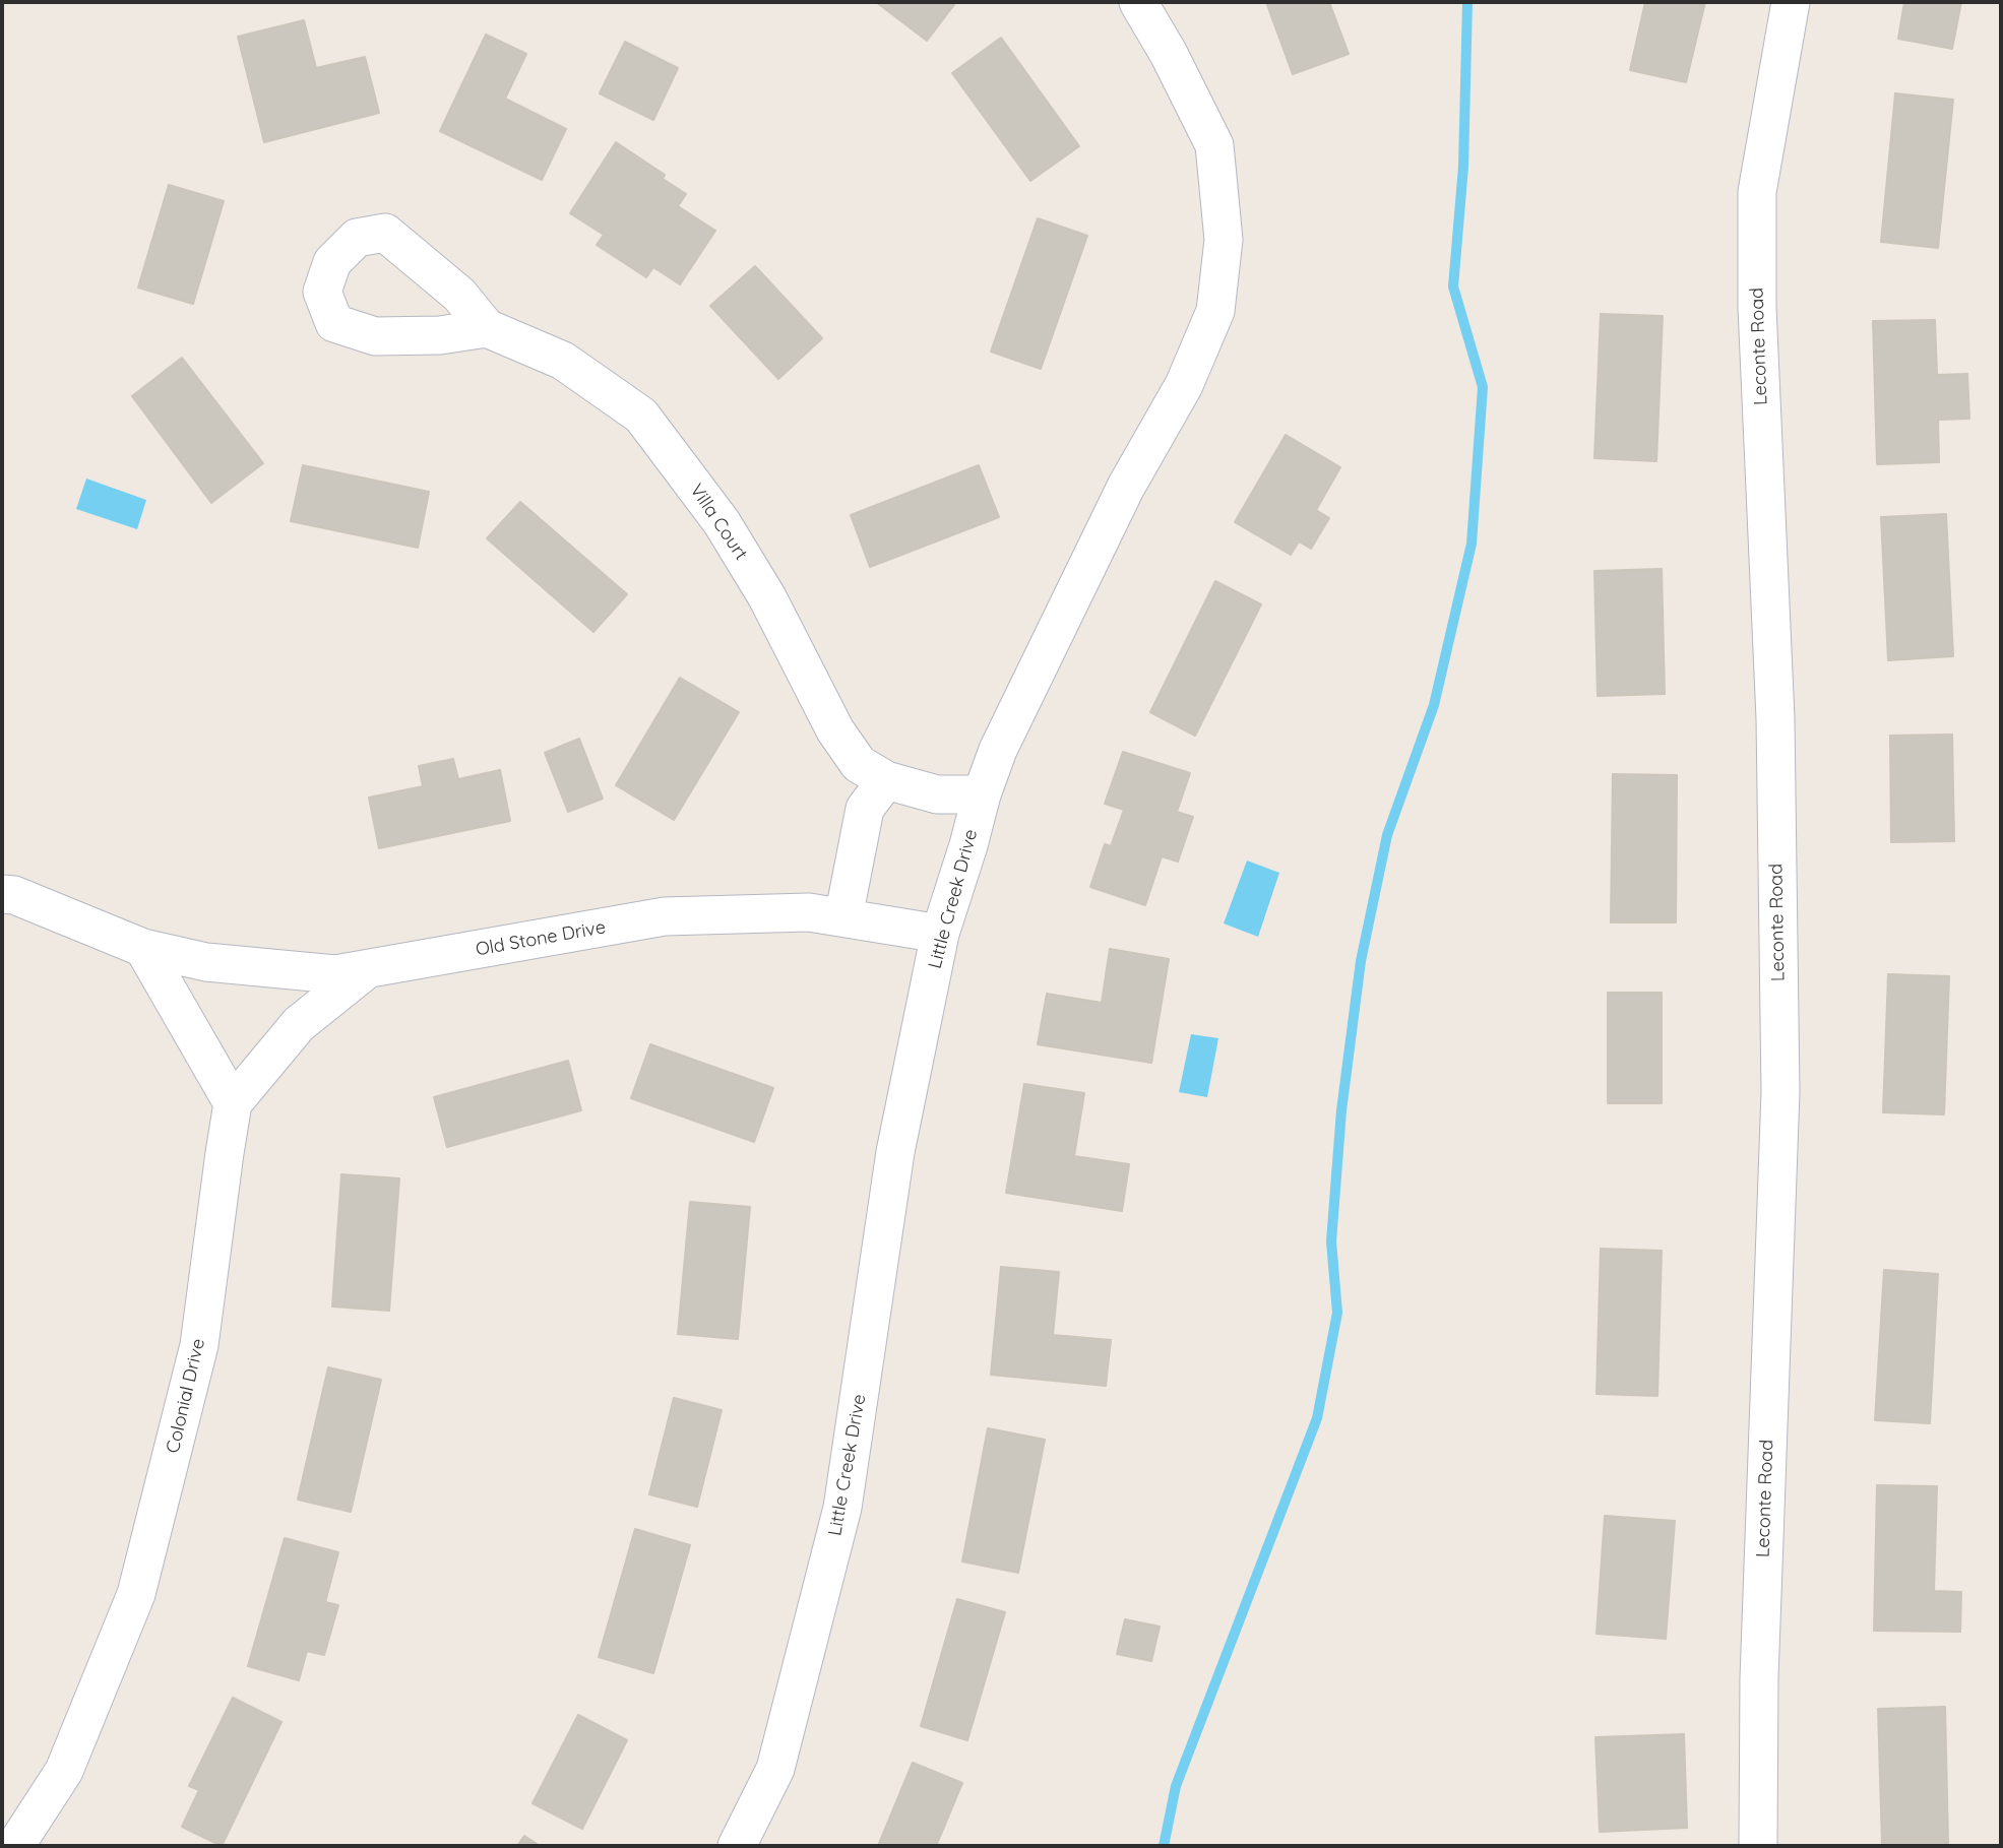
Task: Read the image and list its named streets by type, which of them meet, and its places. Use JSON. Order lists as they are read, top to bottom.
{
  "streets": {
    "street": [
      "Leconte Road",
      "Villa Court",
      "Little Creek Drive",
      "Old Stone Drive",
      "Colonial Drive"
    ]
  },
  "crossings": [
    ["Villa Court", "Little Creek Drive"],
    ["Little Creek Drive", "Old Stone Drive"]
  ]
}
